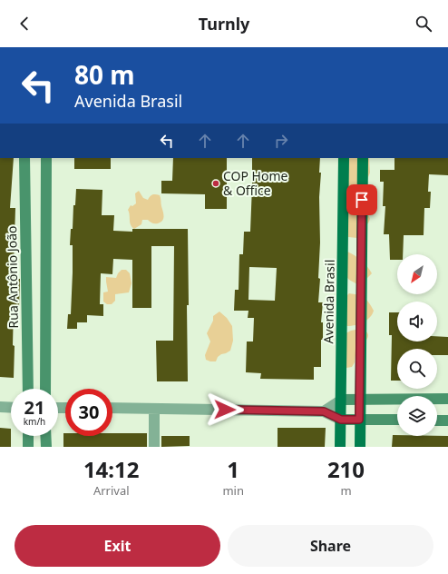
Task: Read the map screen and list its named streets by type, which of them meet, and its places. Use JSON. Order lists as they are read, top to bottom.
{
  "streets": {
    "main road": ["Rua Antônio João", "Avenida Brasil"]
  },
  "places": ["COP Home & Office"],
  "north": "bottom left",
  "page": {
    "header": "Turnly",
    "turn": ["80 m", "Avenida Brasil"],
    "speed": "21 km/h",
    "limit": "30",
    "eta": [
      "14:12",
      "Arrival",
      "1",
      "min",
      "210",
      "m"
    ],
    "buttons": ["Exit", "Share"]
  }
}
